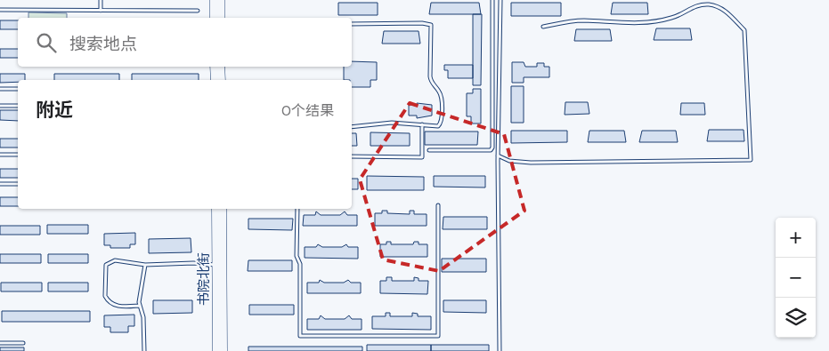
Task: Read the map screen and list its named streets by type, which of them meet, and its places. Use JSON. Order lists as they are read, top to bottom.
{
  "streets": {
    "street": ["书院北街"]
  },
  "page": {
    "search": "搜索地点",
    "heading": ["附近", "0个结果"],
    "map_buttons": ["+", "−"]
  }
}
